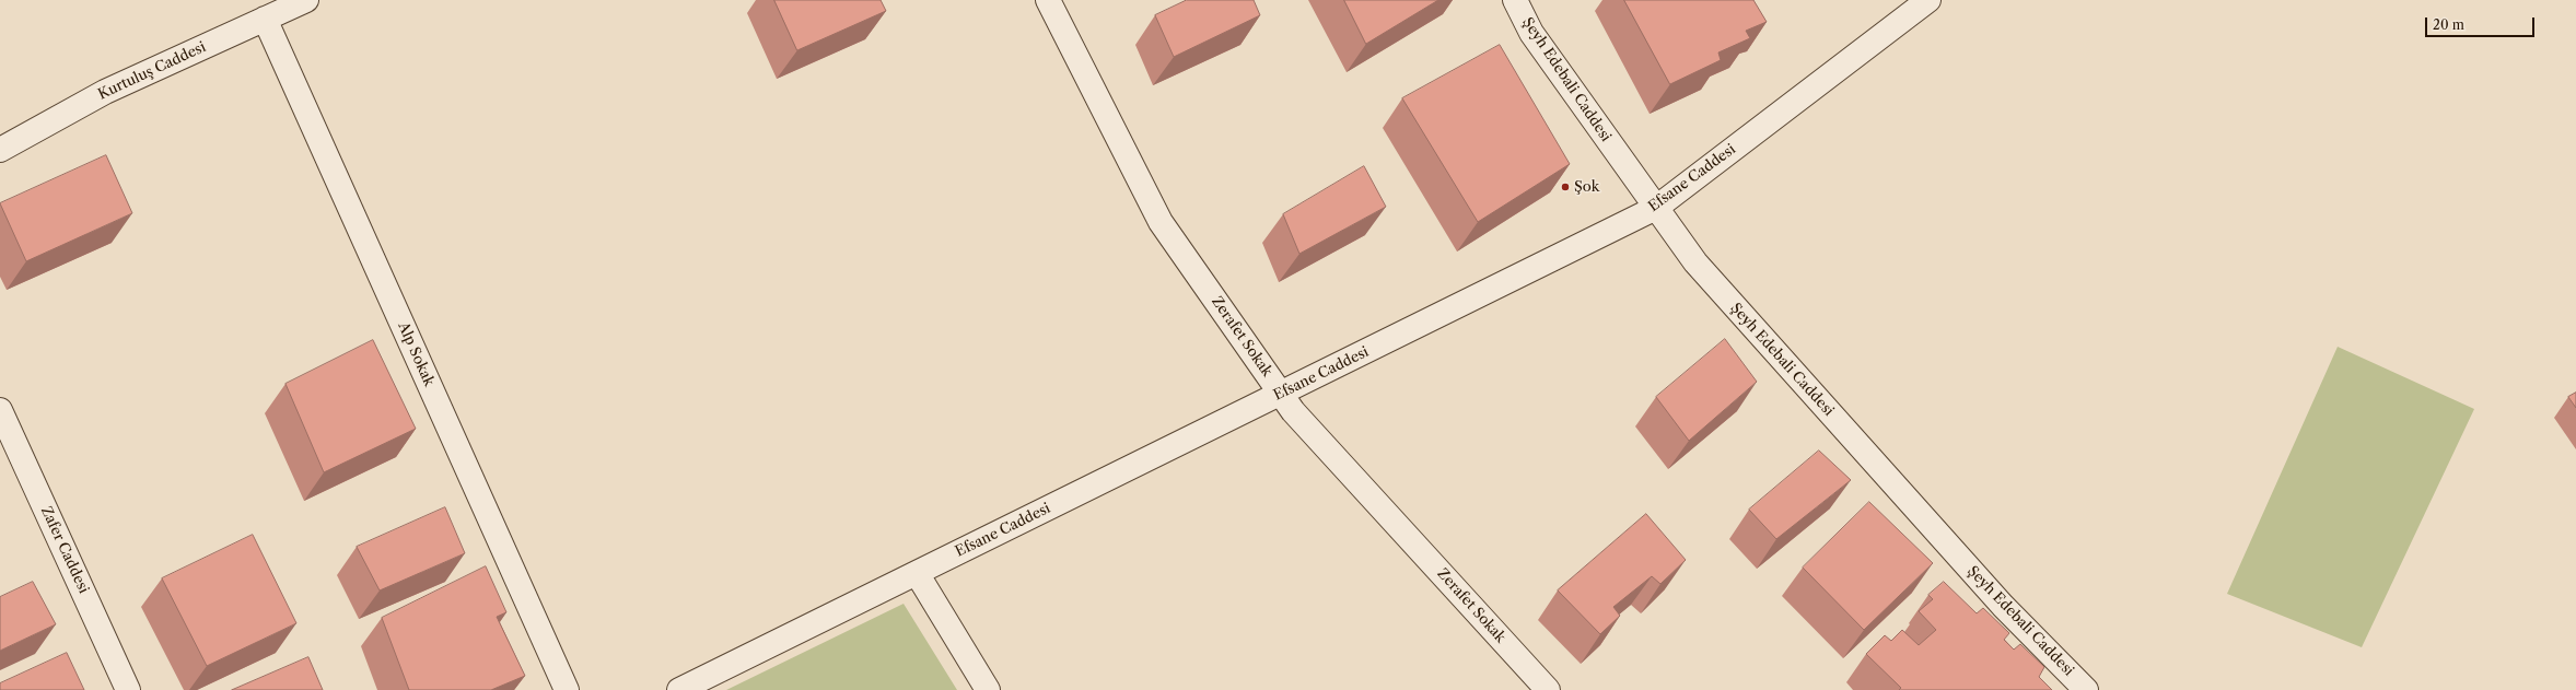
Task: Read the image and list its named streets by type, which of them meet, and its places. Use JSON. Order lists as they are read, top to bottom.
{
  "streets": {
    "street": [
      "Kurtuluş Caddesi",
      "Şeyh Edebali Caddesi",
      "Efsane Caddesi",
      "Zerafet Sokak",
      "Alp Sokak",
      "Zafer Caddesi"
    ]
  },
  "crossings": [
    ["Kurtuluş Caddesi", "Alp Sokak"],
    ["Şeyh Edebali Caddesi", "Efsane Caddesi"],
    ["Efsane Caddesi", "Zerafet Sokak"]
  ],
  "places": ["Şok"],
  "scale_bar": "20 m"
}
